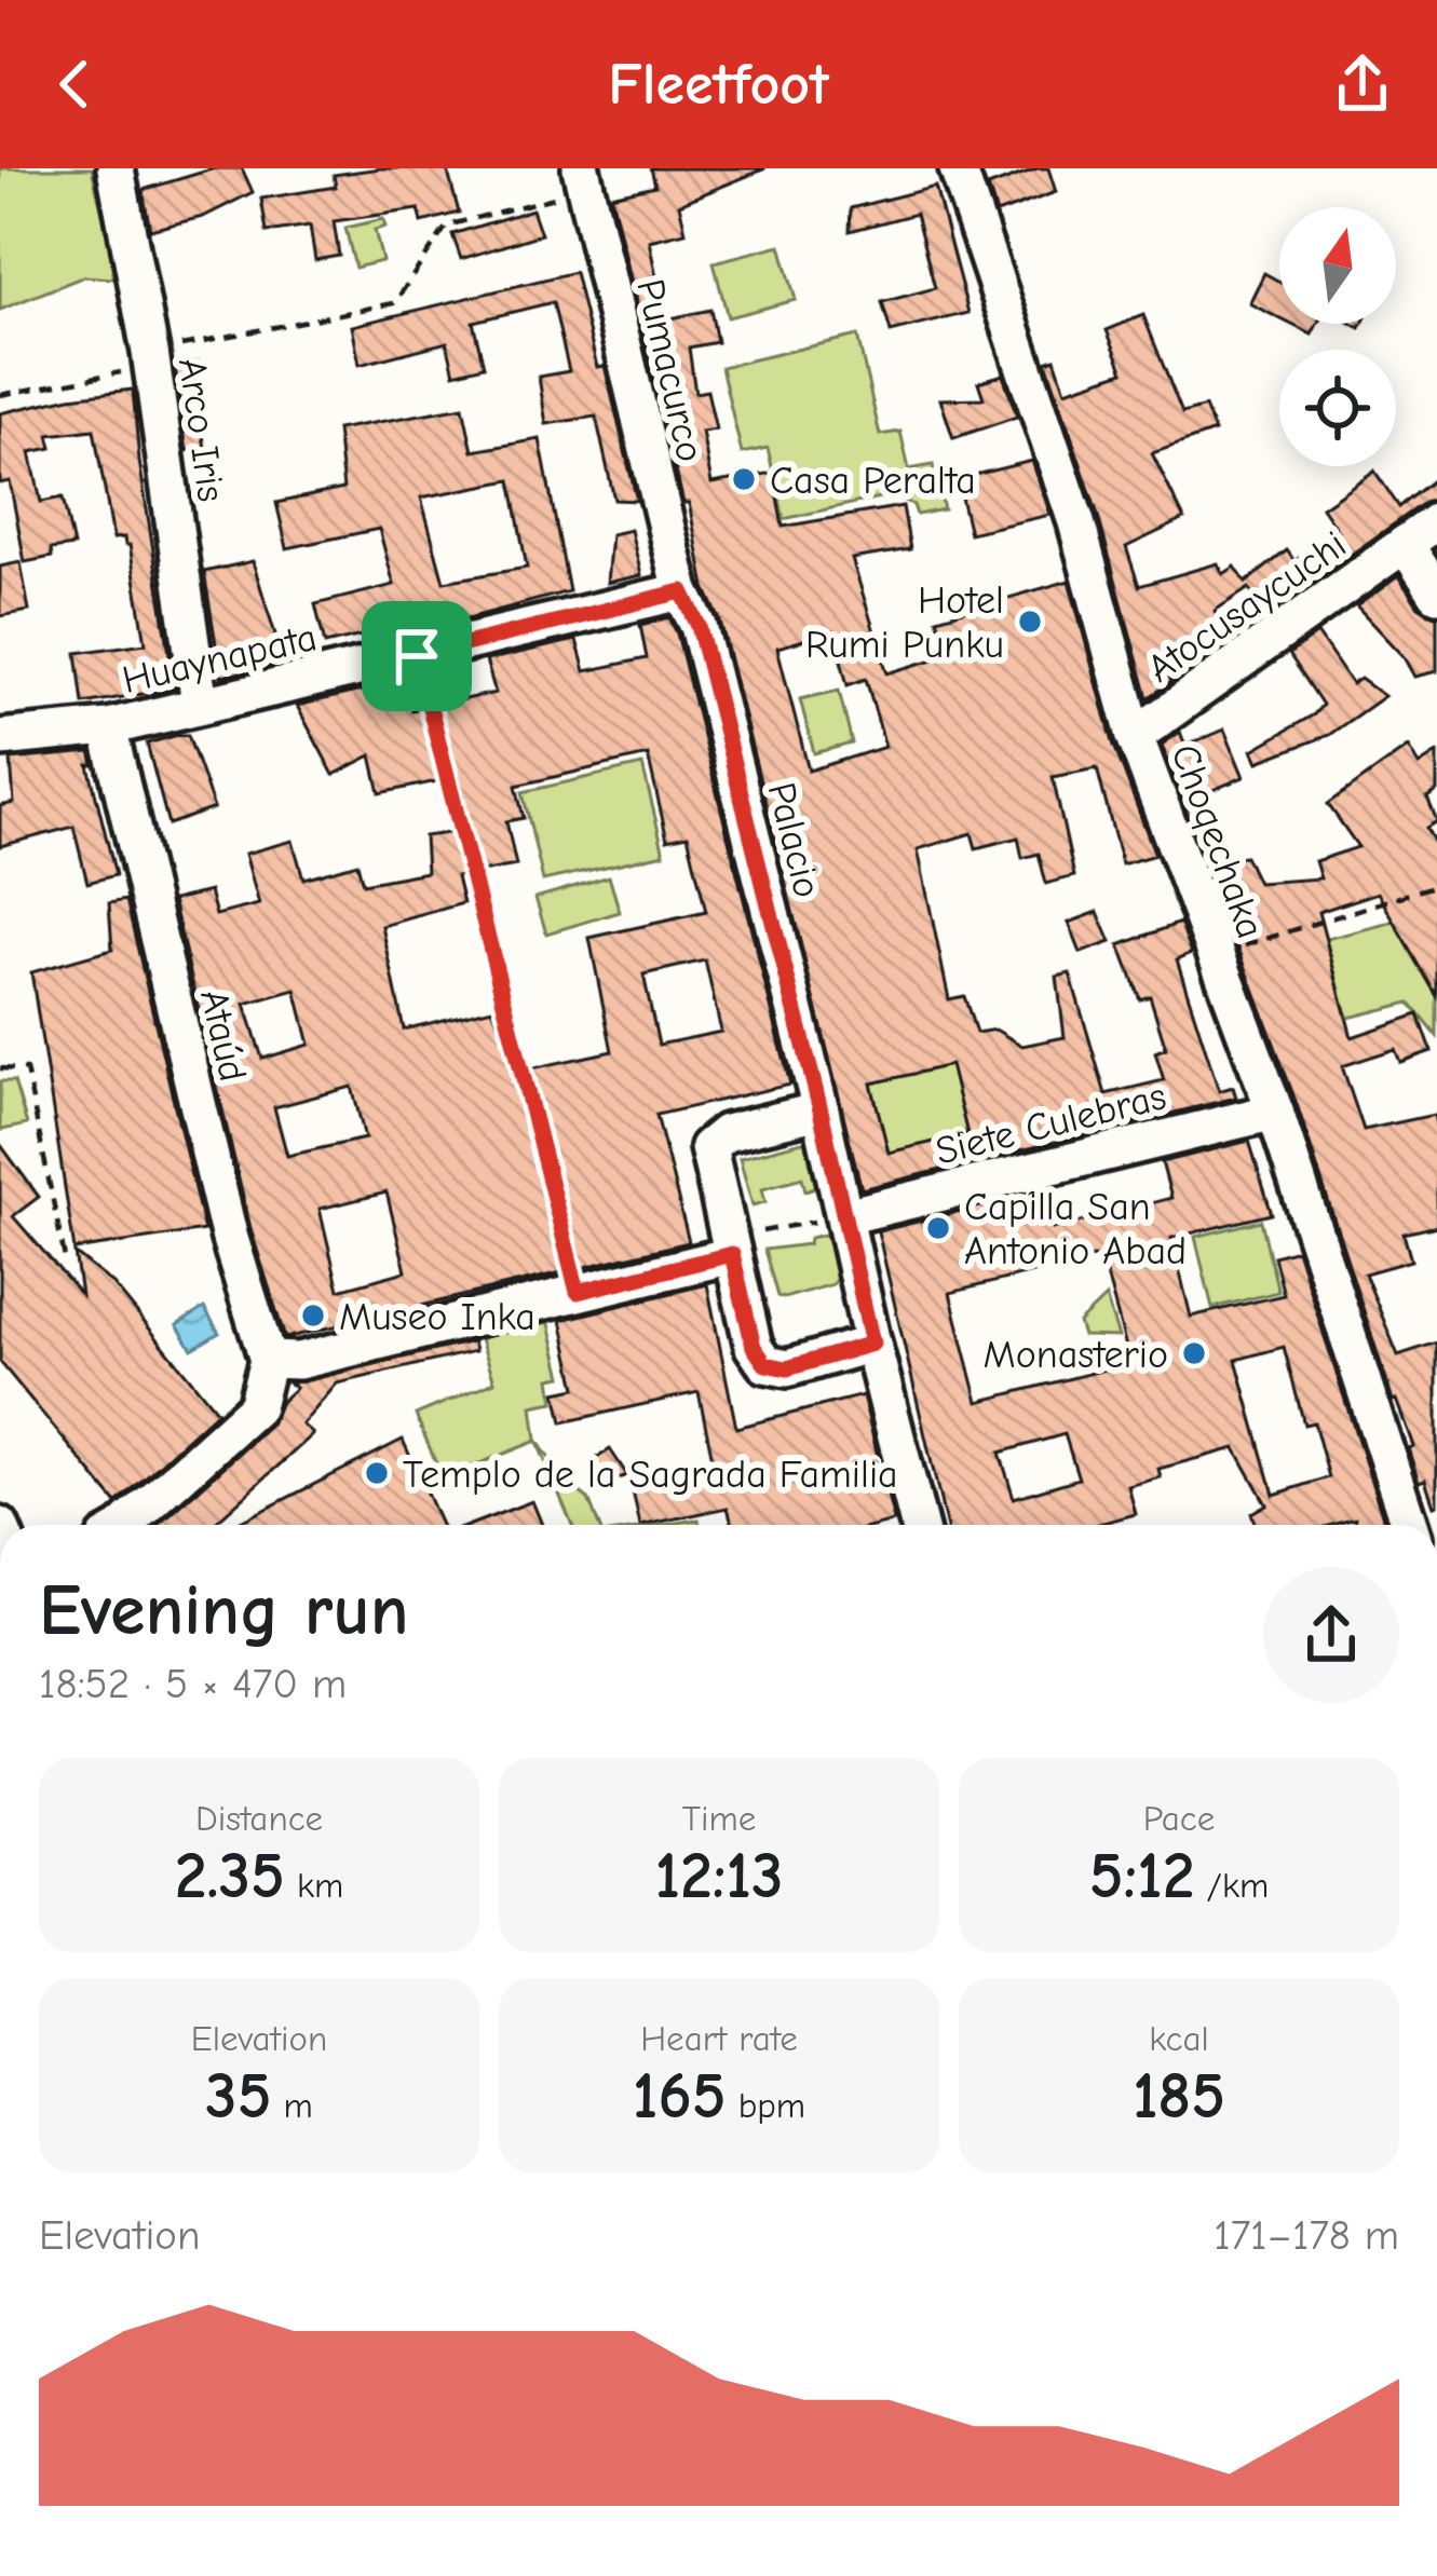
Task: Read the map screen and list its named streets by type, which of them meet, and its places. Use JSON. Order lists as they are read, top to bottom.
{
  "streets": {
    "street": [
      "Pumacurco",
      "Arco Iris",
      "Atocusaycuchi",
      "Huaynapata",
      "Palacio",
      "Choqechaka",
      "Ataúd",
      "Siete Culebras"
    ]
  },
  "crossings": [
    ["Pumacurco", "Huaynapata"],
    ["Pumacurco", "Palacio"],
    ["Arco Iris", "Huaynapata"],
    ["Atocusaycuchi", "Choqechaka"],
    ["Huaynapata", "Palacio"],
    ["Huaynapata", "Ataúd"],
    ["Palacio", "Siete Culebras"],
    ["Choqechaka", "Siete Culebras"]
  ],
  "places": [
    "Casa Peralta",
    "Hotel Rumi Punku",
    "Capilla San Antonio Abad",
    "Museo Inka",
    "Monasterio",
    "Templo de la Sagrada Familia"
  ],
  "north": "top",
  "page": {
    "header": "Fleetfoot",
    "heading": ["Evening run", "18:52 · 5 × 470 m"],
    "stats": [
      ["Distance", "2.35 km"],
      ["Time", "12:13"],
      ["Pace", "5:12 /km"],
      ["Elevation", "35 m"],
      ["Heart rate", "165 bpm"],
      ["kcal", "185"]
    ],
    "chart": ["Elevation", "171–178 m"]
  }
}
